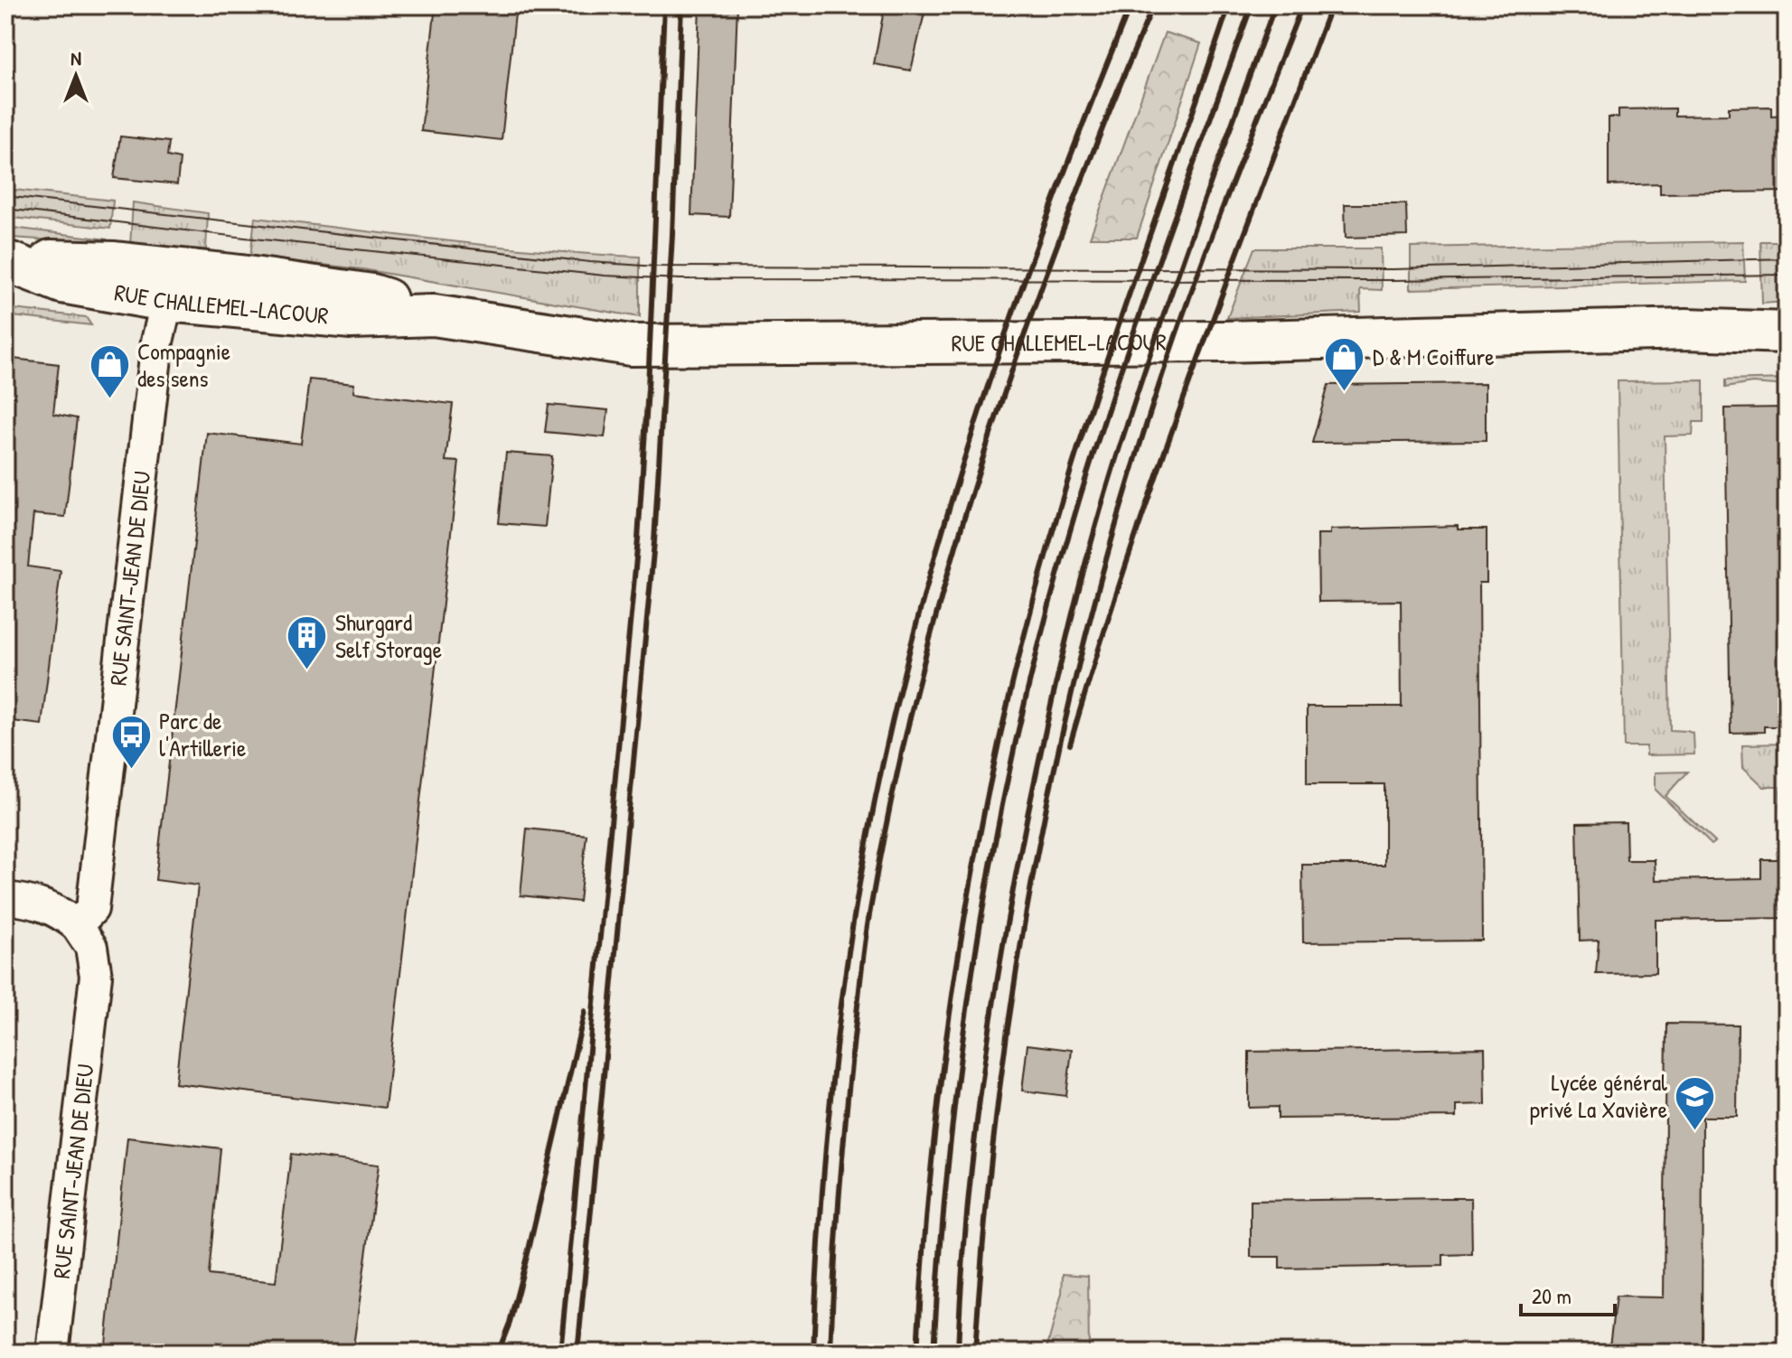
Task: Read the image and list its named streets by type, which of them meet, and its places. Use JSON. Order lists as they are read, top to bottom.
{
  "streets": {
    "street": ["RUE CHALLEMEL-LACOUR", "RUE SAINT-JEAN DE DIEU"]
  },
  "crossings": [
    ["RUE CHALLEMEL-LACOUR", "RUE SAINT-JEAN DE DIEU"]
  ],
  "places": {
    "shop": ["D & M Coiffure", "Compagnie des sens"],
    "building": ["Shurgard Self Storage"],
    "bus stop": ["Parc de l'Artillerie"],
    "school or university": ["Lycée général privé La Xavière"]
  },
  "scale_bar": "20 m",
  "north": "top"
}
